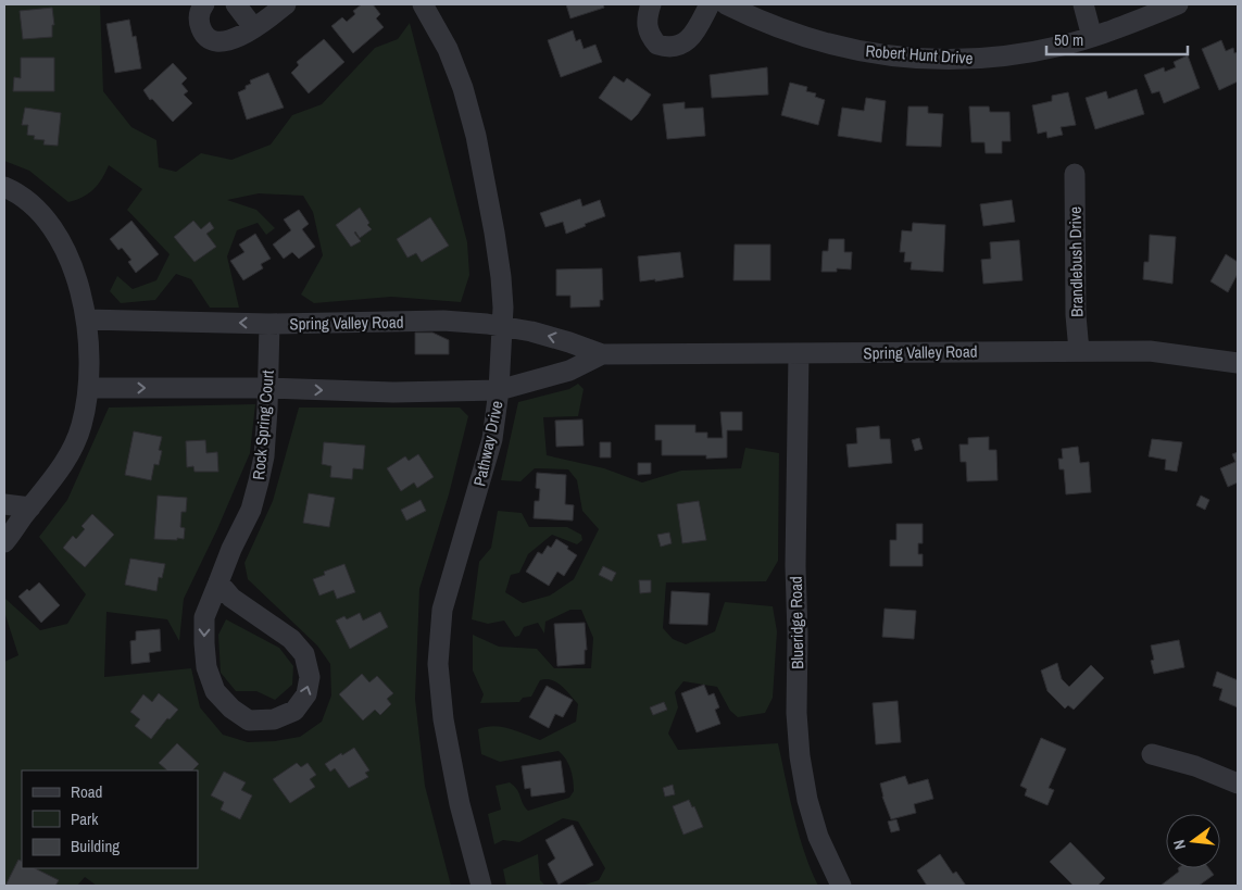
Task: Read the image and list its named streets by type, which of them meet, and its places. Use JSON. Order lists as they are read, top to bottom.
{
  "streets": {
    "street": [
      "Robert Hunt Drive",
      "Brandlebush Drive",
      "Spring Valley Road",
      "Rock Spring Court",
      "Pathway Drive",
      "Blueridge Road"
    ]
  },
  "crossings": [
    ["Brandlebush Drive", "Spring Valley Road"],
    ["Spring Valley Road", "Rock Spring Court"],
    ["Spring Valley Road", "Pathway Drive"],
    ["Spring Valley Road", "Blueridge Road"]
  ],
  "legend": ["Road", "Park", "Building"],
  "scale_bar": "50 m",
  "north": "left"
}
